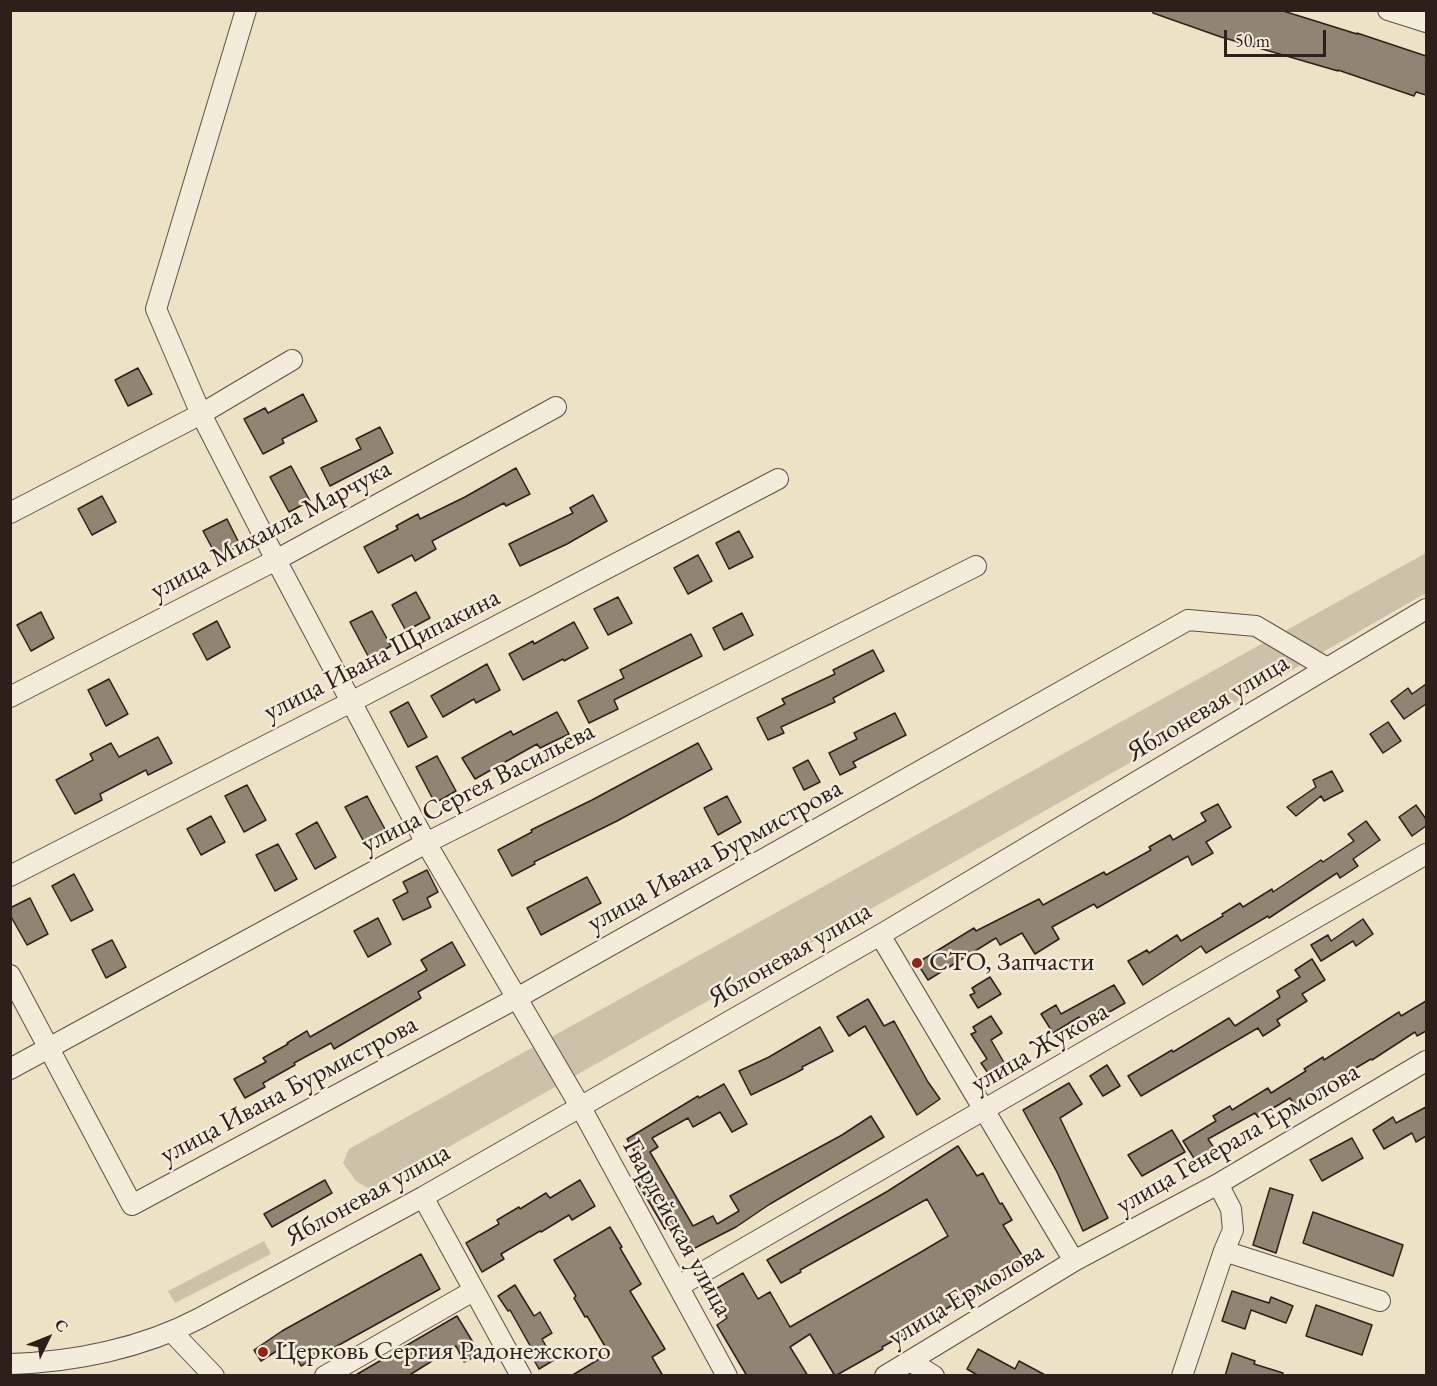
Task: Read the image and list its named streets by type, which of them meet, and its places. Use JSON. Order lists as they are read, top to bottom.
{
  "streets": {
    "street": [
      "улица Михаила Марчука",
      "улица Ивана Щипакина",
      "Яблоневая улица",
      "улица Сергея Васильева",
      "улица Ивана Бурмистрова",
      "улица Жукова",
      "улица Генерала Ермолова",
      "Гвардейская улица",
      "улица Ермолова"
    ]
  },
  "crossings": [
    ["улица Михаила Марчука", "Гвардейская улица"],
    ["улица Ивана Щипакина", "Гвардейская улица"],
    ["Яблоневая улица", "улица Ивана Бурмистрова"],
    ["Яблоневая улица", "Гвардейская улица"],
    ["улица Сергея Васильева", "улица Ивана Бурмистрова"],
    ["улица Сергея Васильева", "Гвардейская улица"],
    ["улица Ивана Бурмистрова", "Гвардейская улица"],
    ["улица Жукова", "Гвардейская улица"],
    ["улица Генерала Ермолова", "улица Ермолова"]
  ],
  "places": ["СТО, Запчасти", "Церковь Сергия Радонежского"],
  "scale_bar": "50 m",
  "north": "top right"
}
